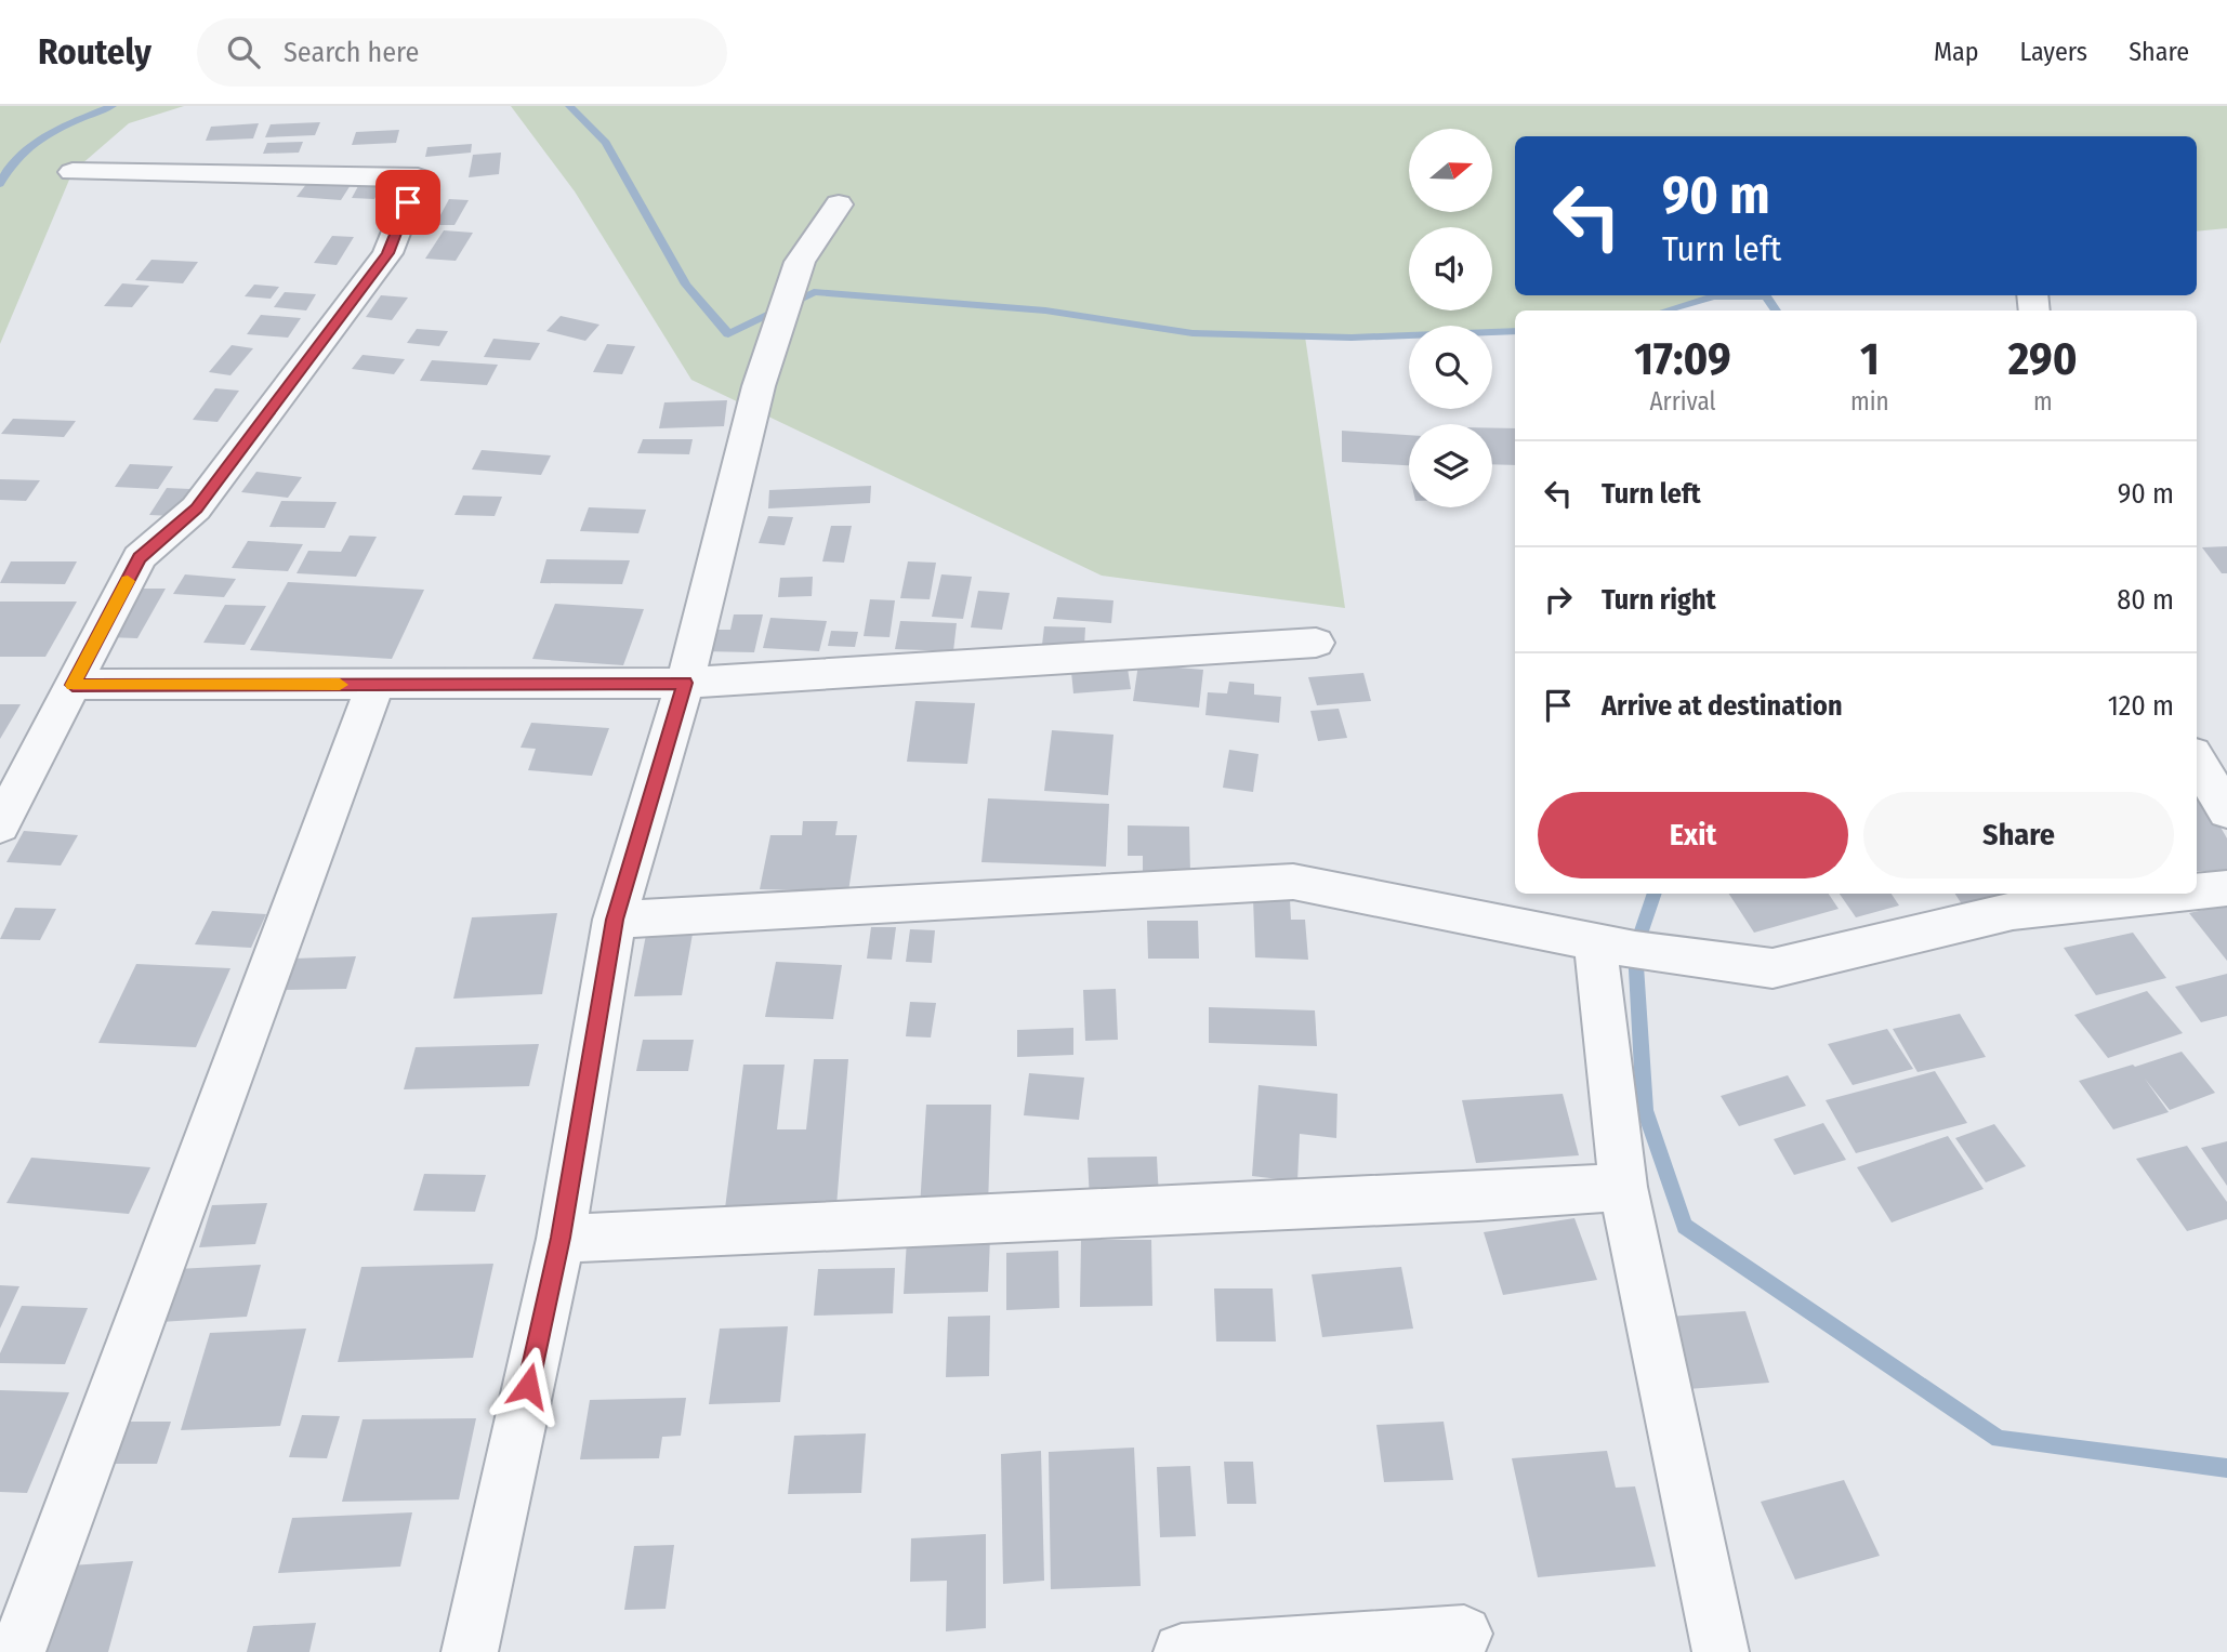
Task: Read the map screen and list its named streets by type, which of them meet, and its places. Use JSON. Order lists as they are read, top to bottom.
{
  "north": "right",
  "page": {
    "header": "Routely",
    "search": "Search here",
    "nav": ["Map", "Layers", "Share"],
    "turn": ["90 m", "Turn left"],
    "eta": [
      "17:09",
      "Arrival",
      "1",
      "min",
      "290",
      "m"
    ],
    "list": [
      {
        "name": "Turn left",
        "value": "90 m"
      },
      {
        "name": "Turn right",
        "value": "80 m"
      },
      {
        "name": "Arrive at destination",
        "value": "120 m"
      }
    ],
    "buttons": ["Exit", "Share"]
  }
}
